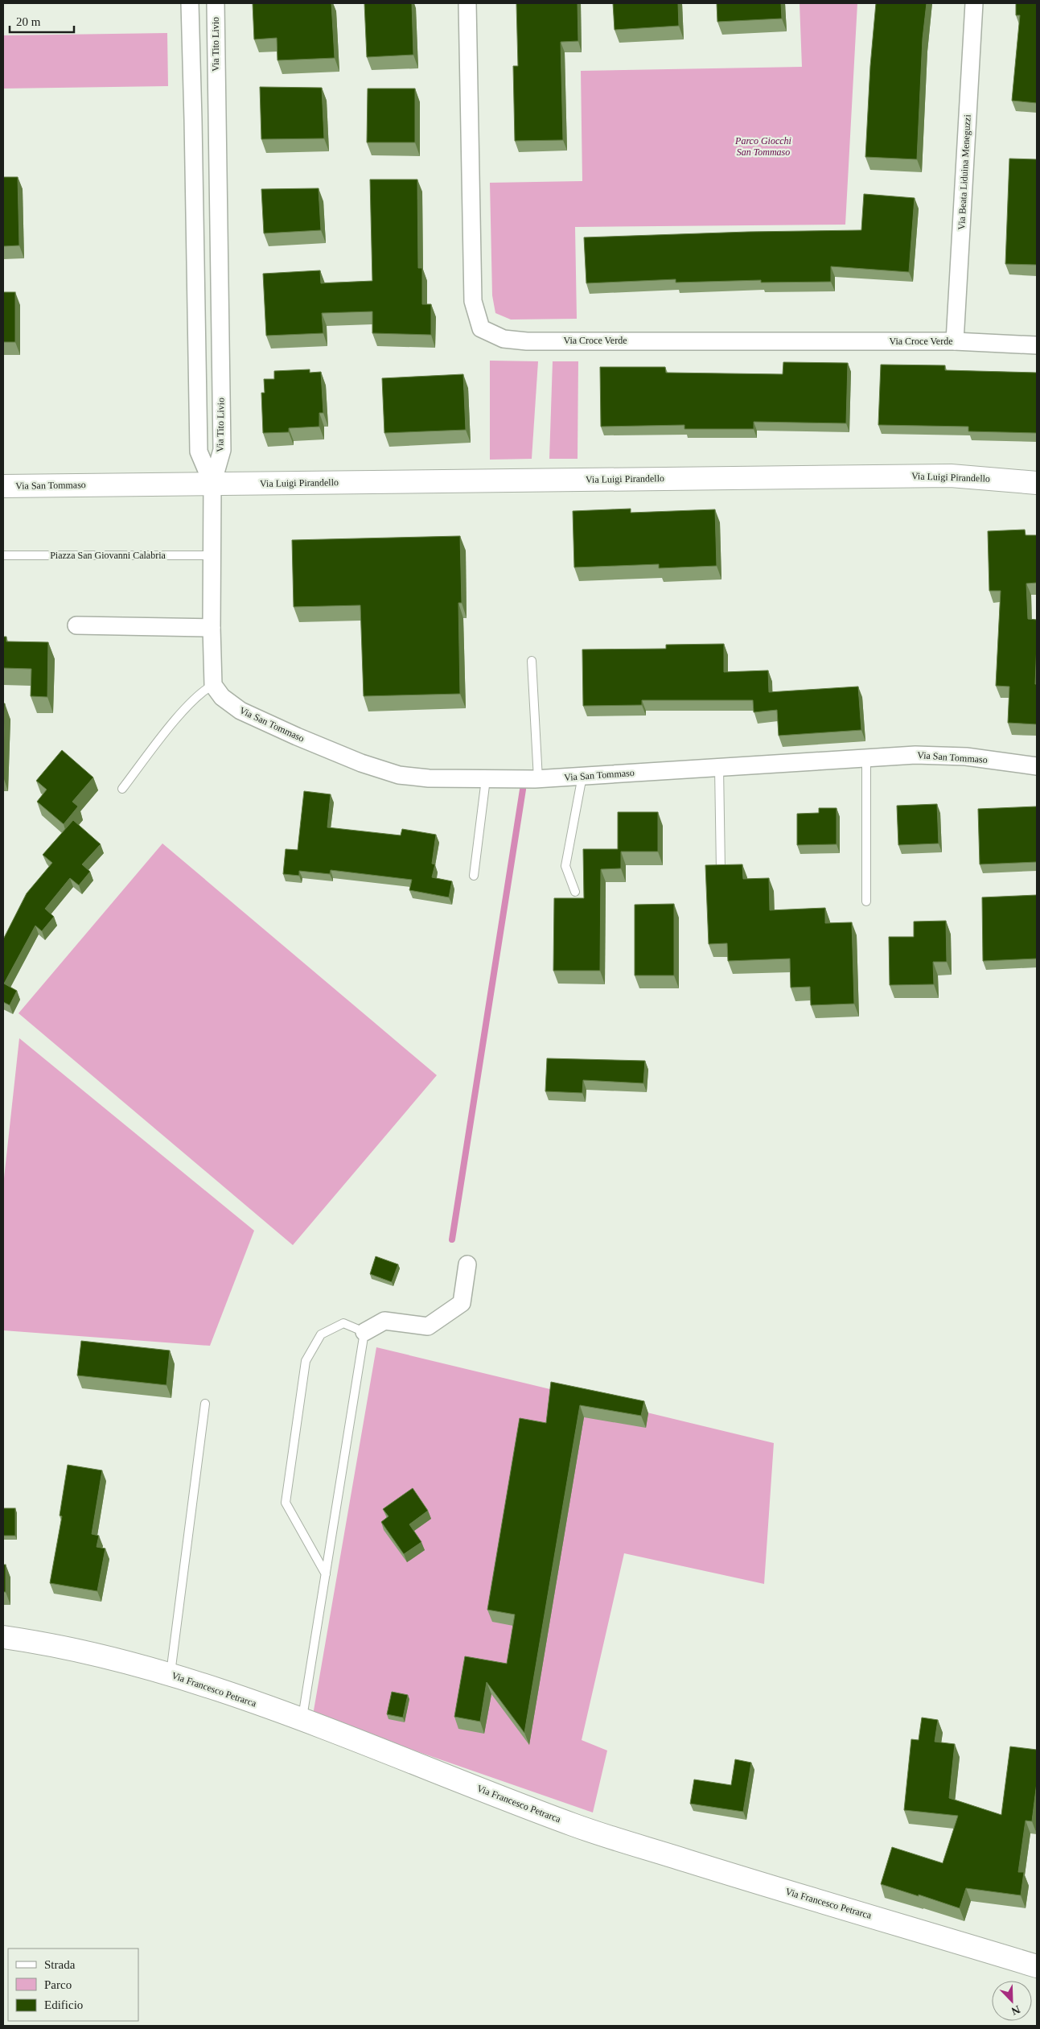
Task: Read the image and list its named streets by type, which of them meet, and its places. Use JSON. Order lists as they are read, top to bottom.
{
  "streets": {
    "street": [
      "Via Tito Livio",
      "Via Beata Liduina Meneguzzi",
      "Via Croce Verde",
      "Via Luigi Pirandello",
      "Via San Tommaso",
      "Via Francesco Petrarca"
    ],
    "lane": ["Piazza San Giovanni Calabria"]
  },
  "crossings": [
    ["Via Tito Livio", "Via Luigi Pirandello"],
    ["Via Tito Livio", "Via San Tommaso"],
    ["Via Beata Liduina Meneguzzi", "Via Croce Verde"],
    ["Via Luigi Pirandello", "Via San Tommaso"]
  ],
  "parks": ["Parco Giocchi San Tommaso"],
  "legend": ["Strada", "Parco", "Edificio"],
  "scale_bar": "20 m",
  "north": "bottom right"
}
